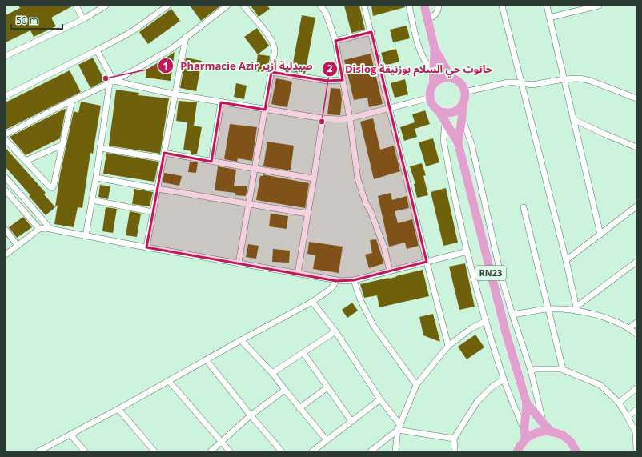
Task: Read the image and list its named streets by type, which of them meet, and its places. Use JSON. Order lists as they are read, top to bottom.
{
  "streets": {
    "main road": ["RN23"]
  },
  "places": ["Pharmacie Azir صيدلية أزير", "Dislog حانوت حي السلام بوزنيقة"],
  "scale_bar": "50 m"
}
